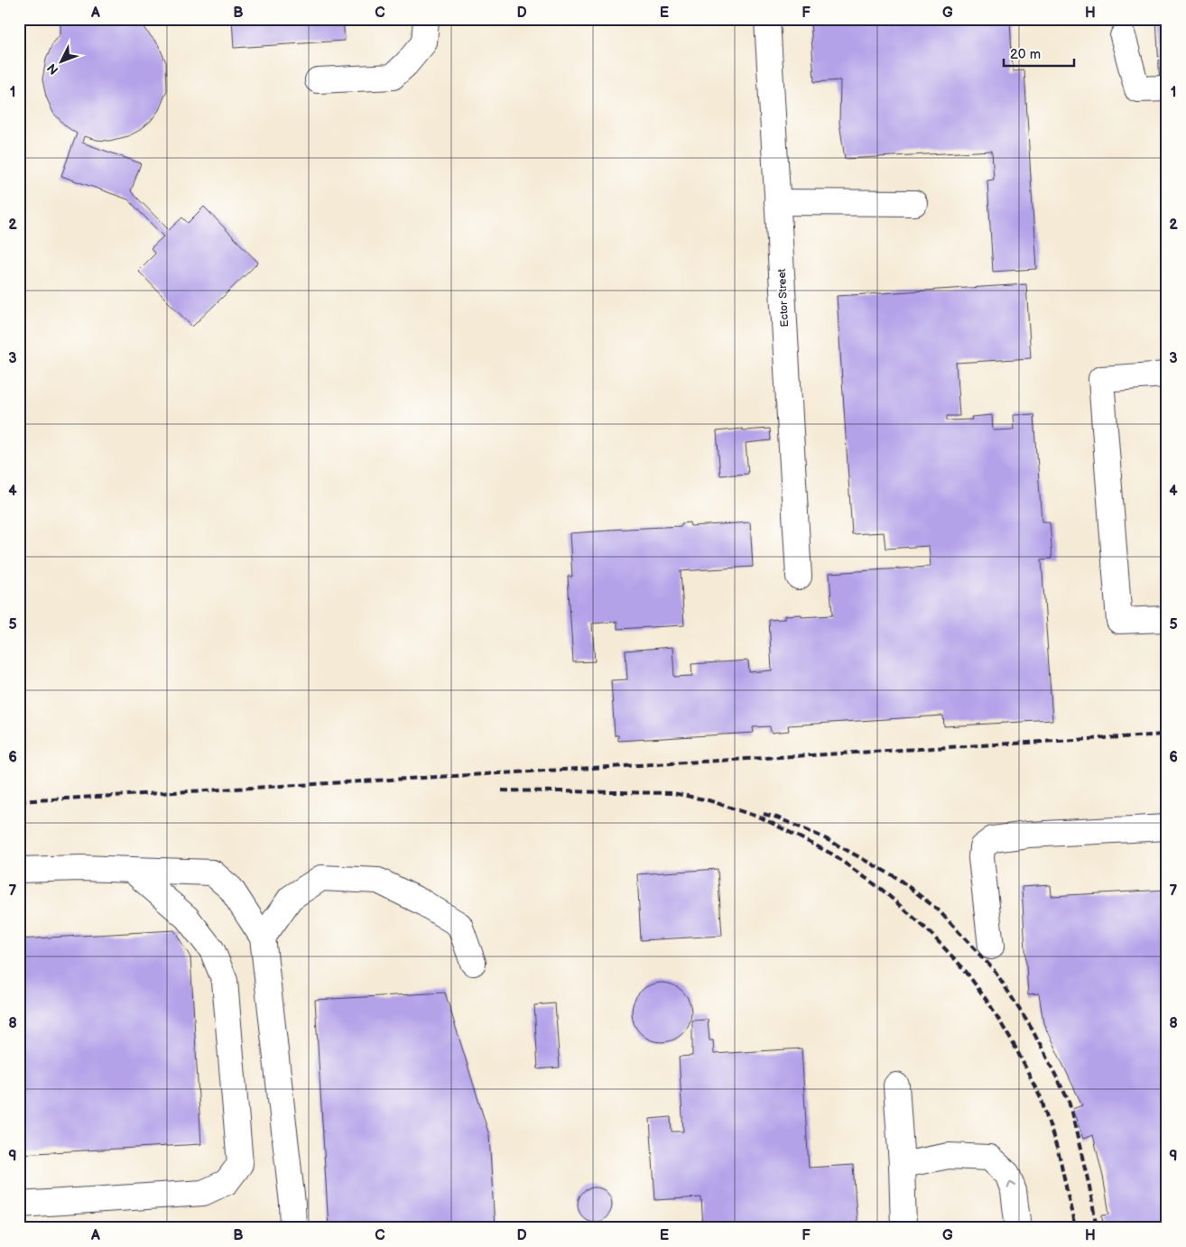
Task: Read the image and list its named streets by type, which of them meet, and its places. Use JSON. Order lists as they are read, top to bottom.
{
  "streets": {
    "street": ["Ector Street"]
  },
  "scale_bar": "20 m",
  "north": "bottom left",
  "grid": {
    "columns": [
      "A",
      "B",
      "C",
      "D",
      "E",
      "F",
      "G",
      "H"
    ],
    "rows": [
      "1",
      "2",
      "3",
      "4",
      "5",
      "6",
      "7",
      "8",
      "9"
    ]
  }
}
